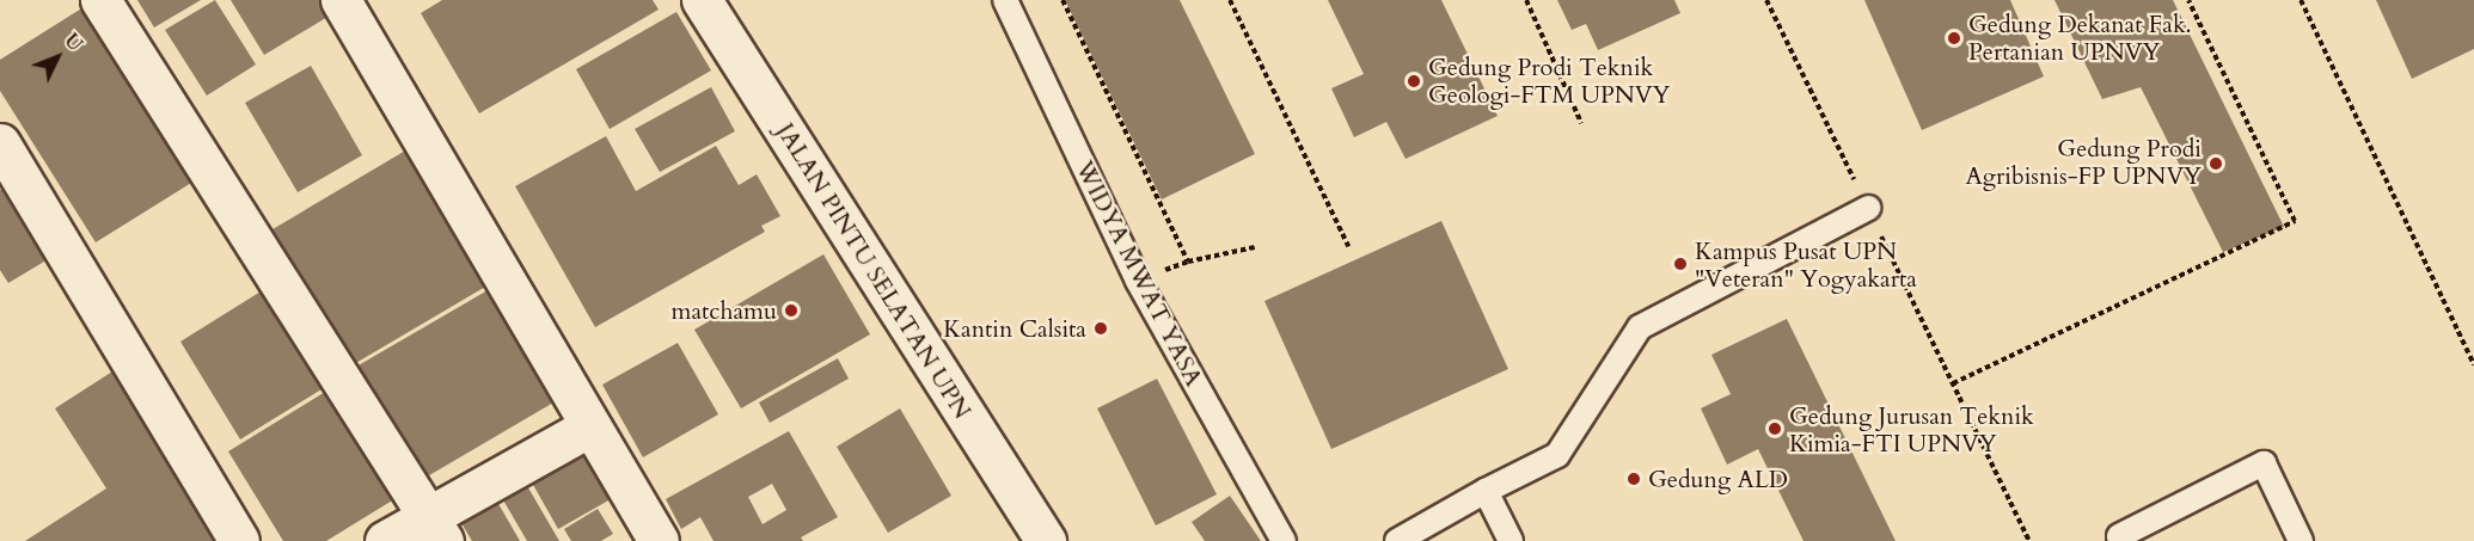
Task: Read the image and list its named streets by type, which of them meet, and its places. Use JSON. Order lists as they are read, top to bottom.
{
  "streets": {
    "street": ["JALAN PINTU SELATAN UPN"],
    "lane": ["WIDYA MWAT YASA"]
  },
  "places": [
    "Gedung Dekanat Fak. Pertanian UPNVY",
    "Gedung Prodi Teknik Geologi-FTM UPNVY",
    "Gedung Prodi Agribisnis-FP UPNVY",
    "Kampus Pusat UPN \"Veteran\" Yogyakarta",
    "matchamu",
    "Kantin Calsita",
    "Gedung Jurusan Teknik Kimia-FTI UPNVY",
    "Gedung ALD"
  ],
  "north": "top right"
}
